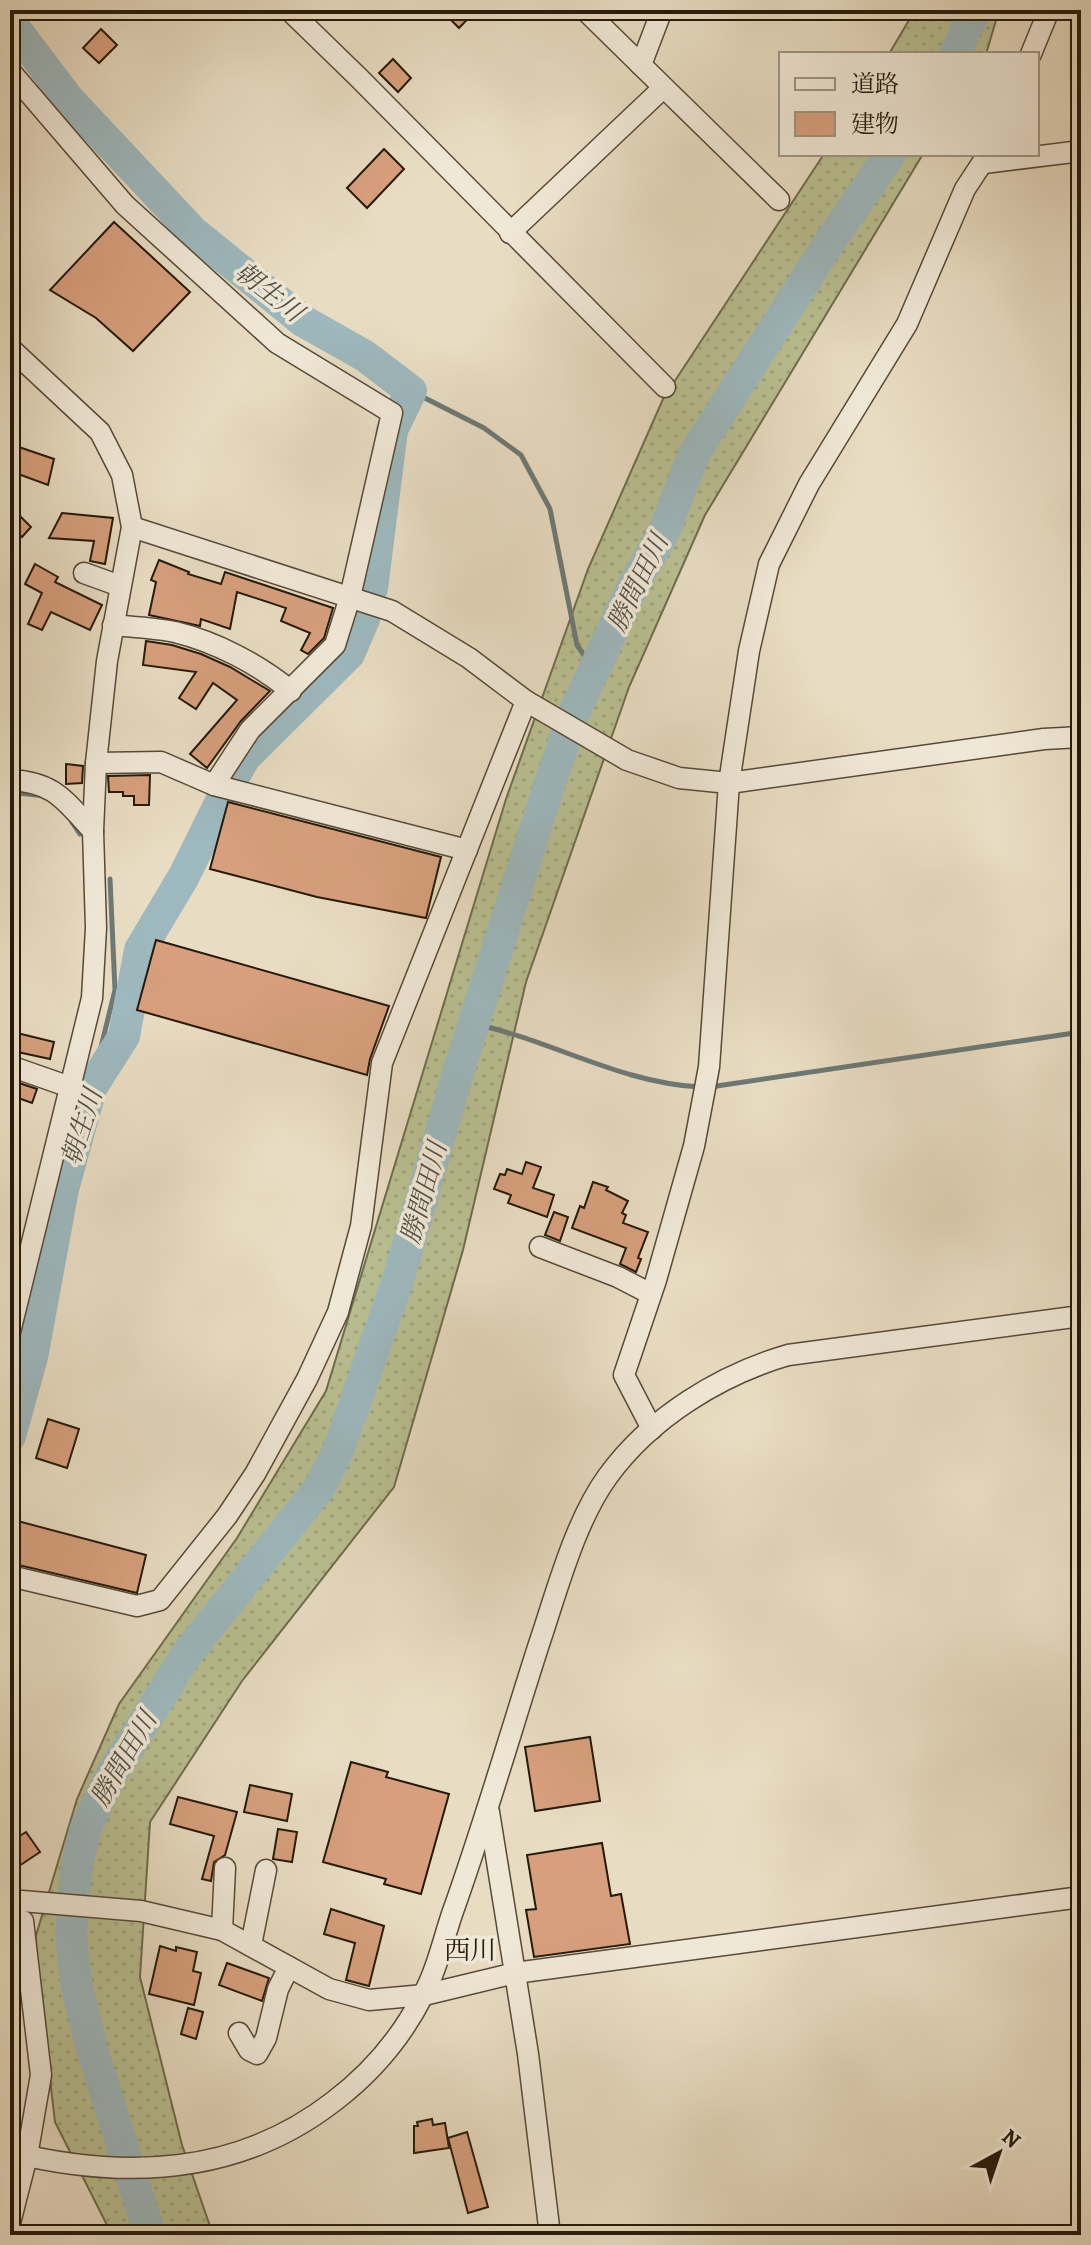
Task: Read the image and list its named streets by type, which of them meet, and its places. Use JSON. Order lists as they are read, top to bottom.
{
  "districts": ["西川"],
  "water": ["朝生川", "勝間田川"],
  "legend": ["道路", "建物"],
  "north": "top right"
}
